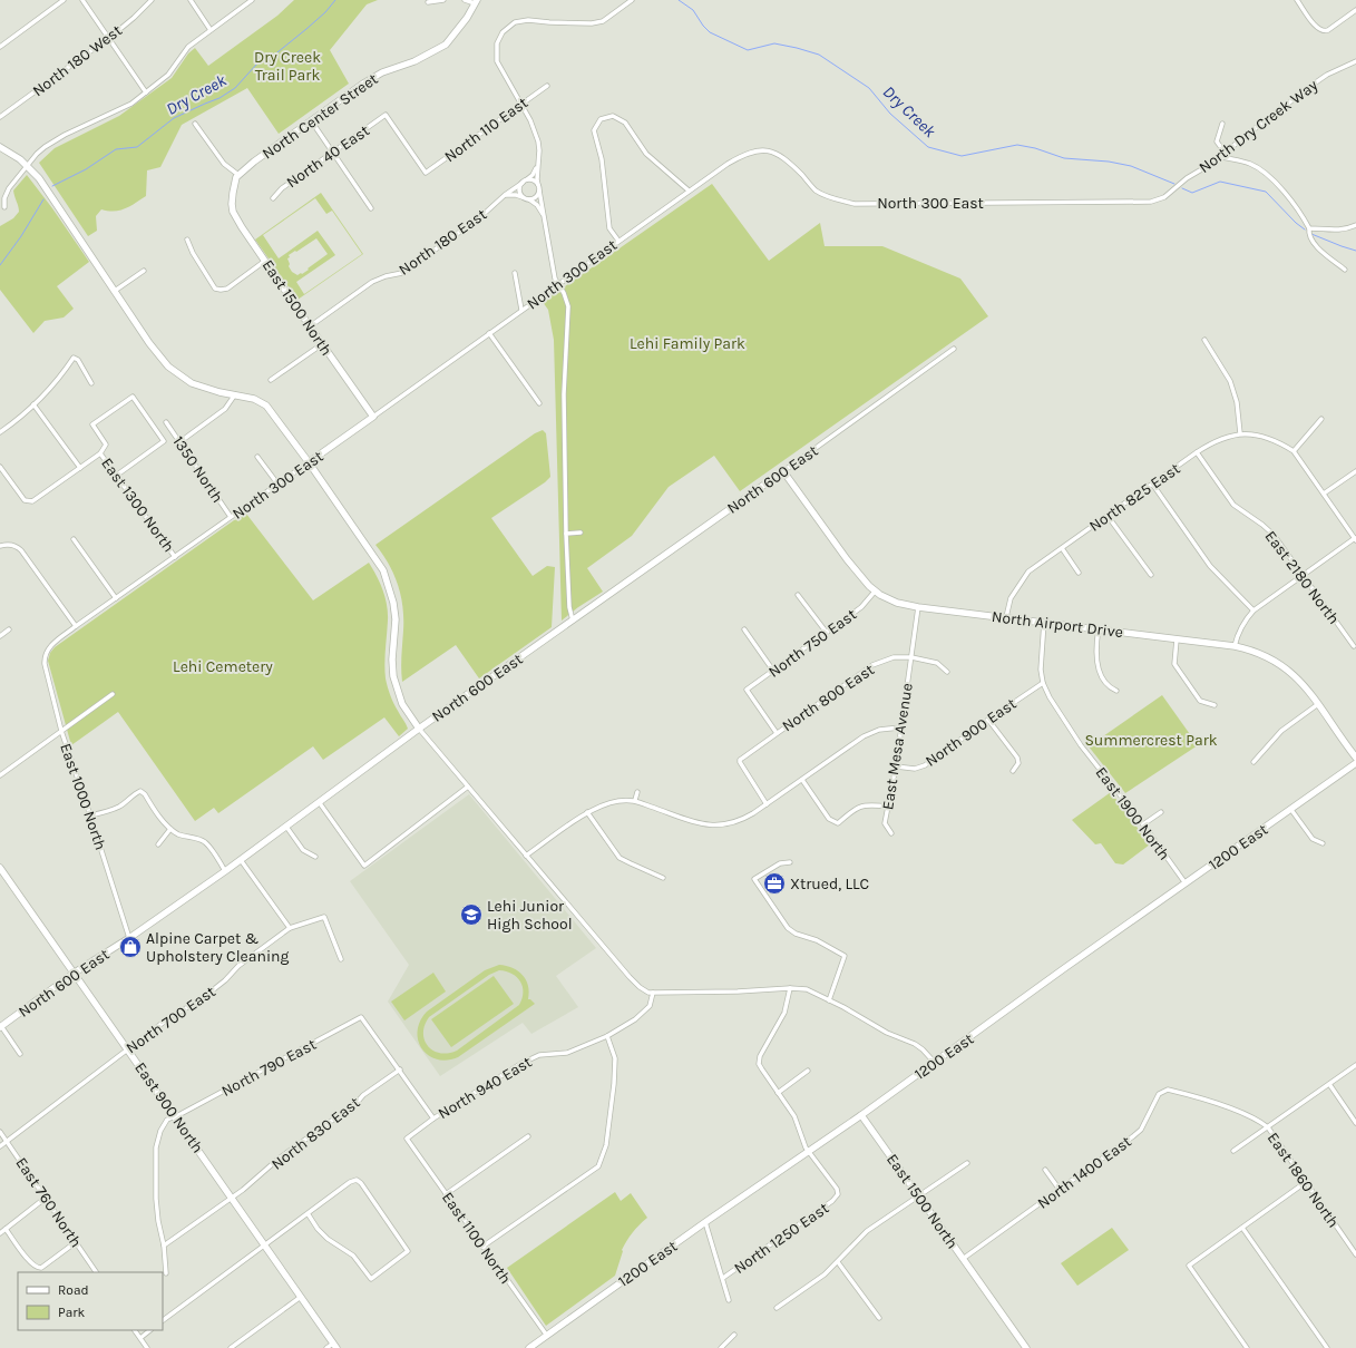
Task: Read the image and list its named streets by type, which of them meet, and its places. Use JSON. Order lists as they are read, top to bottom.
{
  "streets": {
    "street": [
      "North 180 West",
      "North Center Street",
      "North Dry Creek Way",
      "North 110 East",
      "North 40 East",
      "North 300 East",
      "North 180 East",
      "East 1500 North",
      "1350 North",
      "North 600 East",
      "North 825 East",
      "East 1300 North",
      "East 2180 North",
      "North Airport Drive",
      "North 750 East",
      "North 800 East",
      "North 900 East",
      "East Mesa Avenue",
      "East 1000 North",
      "East 1900 North",
      "1200 East",
      "North 700 East",
      "North 790 East",
      "North 940 East",
      "East 900 North",
      "North 830 East",
      "North 1400 East",
      "East 1860 North",
      "East 760 North",
      "East 1100 North",
      "North 1250 East"
    ]
  },
  "crossings": [
    ["North Center Street", "East 1500 North"],
    ["North Dry Creek Way", "North 300 East"],
    ["North 110 East", "North 40 East"],
    ["North 300 East", "East 1500 North"],
    ["North 300 East", "1350 North"],
    ["North 300 East", "East 1300 North"],
    ["North 300 East", "East 1000 North"],
    ["North 180 East", "East 1500 North"],
    ["East 1500 North", "1200 East"],
    ["East 1500 North", "North 1400 East"],
    ["North 600 East", "North Airport Drive"],
    ["North 600 East", "East 1000 North"],
    ["North 600 East", "East 900 North"],
    ["North 825 East", "East 2180 North"],
    ["North 825 East", "North Airport Drive"],
    ["North Airport Drive", "North 750 East"],
    ["North Airport Drive", "East Mesa Avenue"],
    ["North Airport Drive", "East 1900 North"],
    ["North 750 East", "North 800 East"],
    ["North 800 East", "East Mesa Avenue"],
    ["North 900 East", "East Mesa Avenue"],
    ["North 900 East", "East 1900 North"],
    ["East 1900 North", "1200 East"],
    ["1200 East", "East 1100 North"],
    ["1200 East", "North 1250 East"],
    ["North 700 East", "East 900 North"],
    ["North 700 East", "East 760 North"],
    ["North 790 East", "East 900 North"],
    ["North 790 East", "North 830 East"],
    ["North 940 East", "East 1100 North"],
    ["East 900 North", "North 830 East"],
    ["North 1400 East", "East 1860 North"]
  ],
  "water": ["Dry Creek"],
  "parks": [
    "Dry Creek Trail Park",
    "Lehi Family Park",
    "Lehi Cemetery",
    "Summercrest Park"
  ],
  "places": {
    "office": ["Xtrued, LLC"],
    "school or university": ["Lehi Junior High School"],
    "shop": ["Alpine Carpet & Upholstery Cleaning"]
  },
  "legend": ["Road", "Park"]
}
